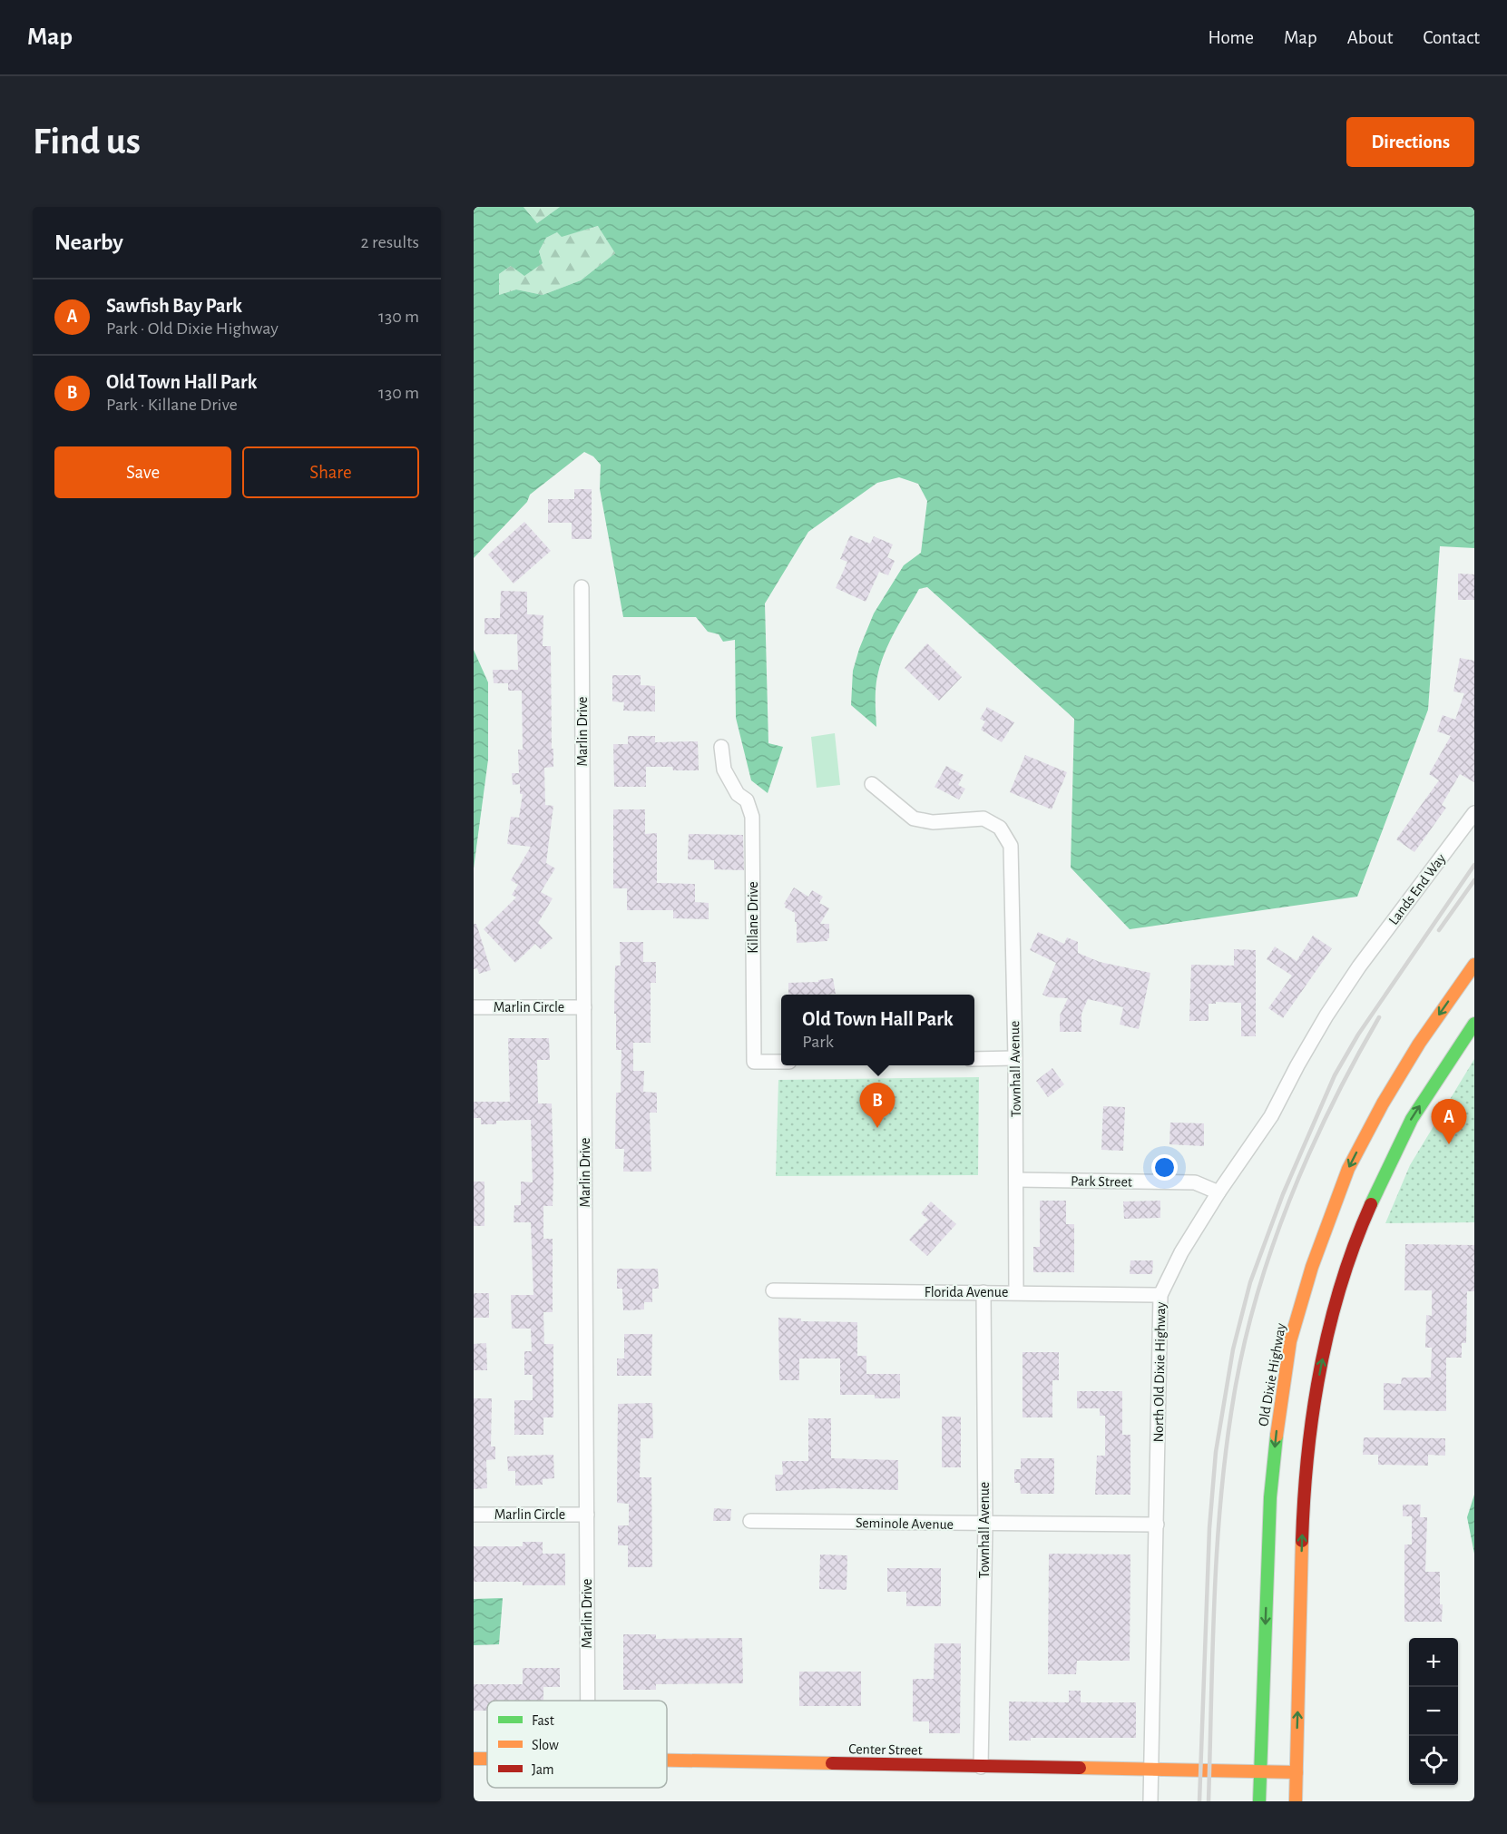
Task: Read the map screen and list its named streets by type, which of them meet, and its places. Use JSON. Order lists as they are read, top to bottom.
{
  "streets": {
    "main road": ["Old Dixie Highway", "Center Street"],
    "street": [
      "Marlin Drive",
      "Lands End Way",
      "Killane Drive",
      "Marlin Circle",
      "Townhall Avenue",
      "Park Street",
      "Florida Avenue",
      "North Old Dixie Highway",
      "Seminole Avenue"
    ]
  },
  "crossings": [
    ["Marlin Drive", "Marlin Circle"],
    ["Lands End Way", "North Old Dixie Highway"],
    ["Townhall Avenue", "Park Street"],
    ["Townhall Avenue", "Florida Avenue"],
    ["Townhall Avenue", "Seminole Avenue"],
    ["Townhall Avenue", "Center Street"],
    ["Park Street", "North Old Dixie Highway"],
    ["Florida Avenue", "North Old Dixie Highway"],
    ["North Old Dixie Highway", "Seminole Avenue"],
    ["North Old Dixie Highway", "Center Street"],
    ["Old Dixie Highway", "Center Street"]
  ],
  "legend": ["Fast", "Slow", "Jam"],
  "page": {
    "header": "Map",
    "nav": [
      "Home",
      "Map",
      "About",
      "Contact"
    ],
    "buttons": [
      "Directions",
      ["Save", "Share"]
    ],
    "title": "Find us",
    "heading": ["Nearby", "2 results"],
    "list": [
      {
        "mark": "A",
        "name": "Sawfish Bay Park",
        "note": "Park · Old Dixie Highway",
        "value": "130 m"
      },
      {
        "mark": "B",
        "name": "Old Town Hall Park",
        "note": "Park · Killane Drive",
        "value": "130 m"
      }
    ],
    "popup": ["Old Town Hall Park", "Park"],
    "pins": ["B", "A"],
    "map_buttons": ["+", "−"]
  }
}
